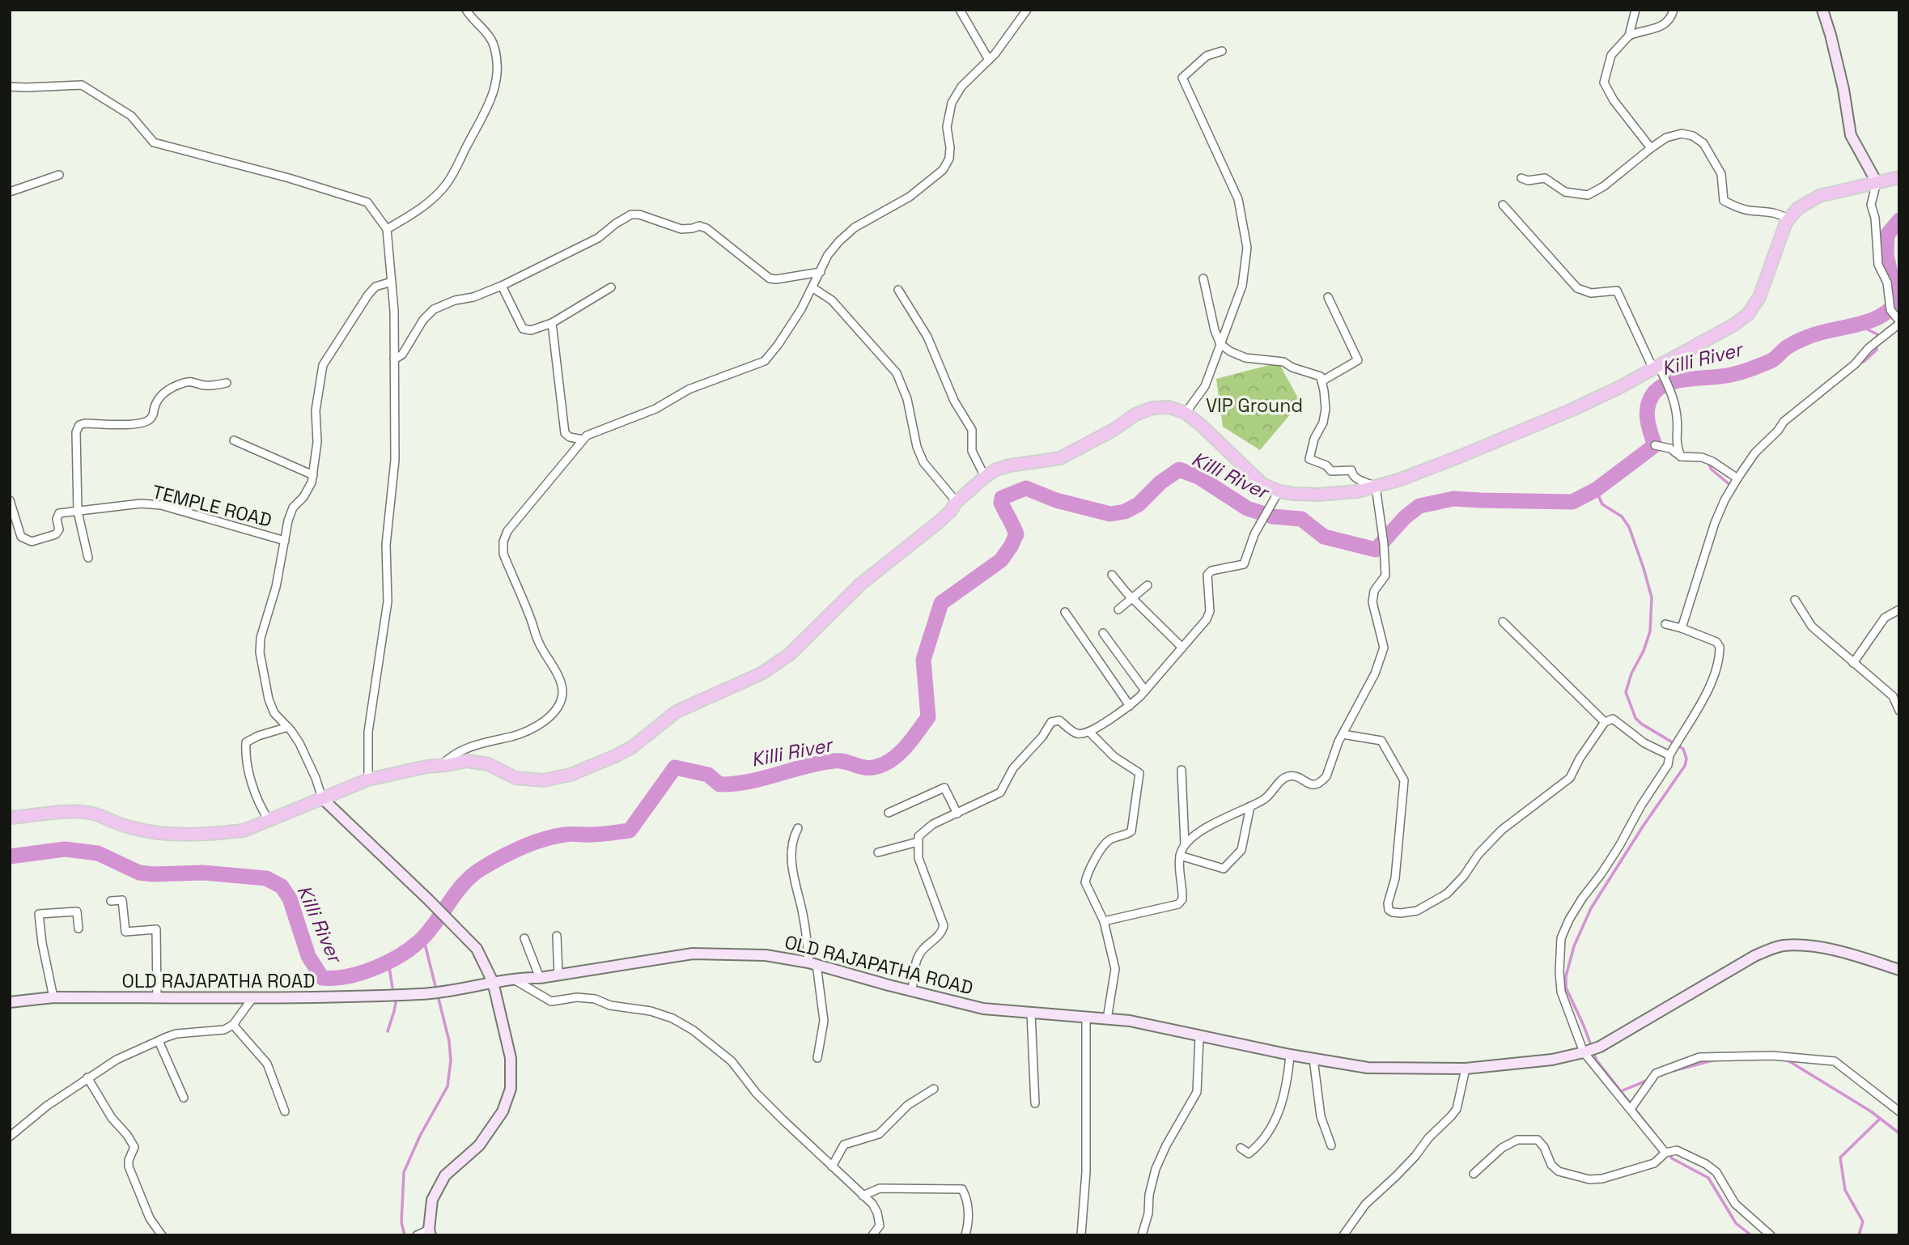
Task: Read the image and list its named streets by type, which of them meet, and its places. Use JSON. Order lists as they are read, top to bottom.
{
  "streets": {
    "main road": ["OLD RAJAPATHA ROAD"],
    "street": ["TEMPLE ROAD"]
  },
  "water": ["Killi River"],
  "parks": ["VIP Ground"]
}
